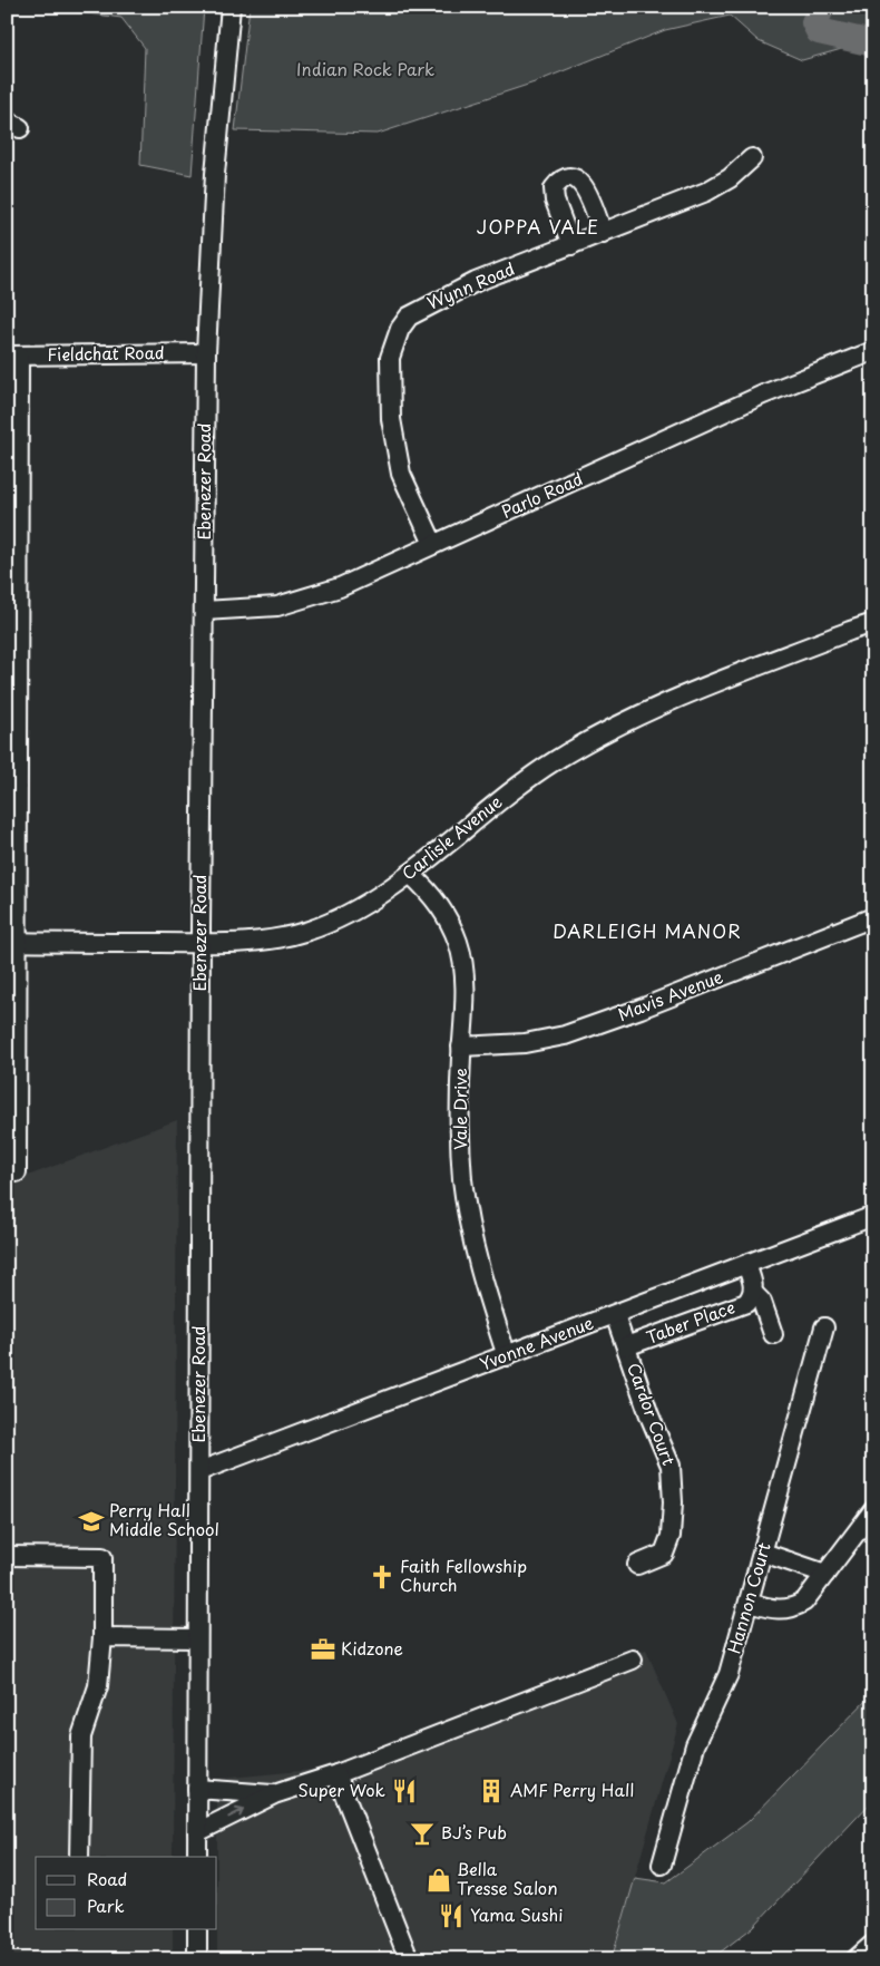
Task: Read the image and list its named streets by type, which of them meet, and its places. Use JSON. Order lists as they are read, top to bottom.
{
  "streets": {
    "street": [
      "Wynn Road",
      "Fieldchat Road",
      "Ebenezer Road",
      "Parlo Road",
      "Carlisle Avenue",
      "Mavis Avenue",
      "Vale Drive",
      "Taber Place",
      "Yvonne Avenue",
      "Cardor Court",
      "Hannon Court"
    ]
  },
  "crossings": [
    ["Wynn Road", "Parlo Road"],
    ["Fieldchat Road", "Ebenezer Road"],
    ["Ebenezer Road", "Parlo Road"],
    ["Ebenezer Road", "Carlisle Avenue"],
    ["Ebenezer Road", "Yvonne Avenue"],
    ["Carlisle Avenue", "Vale Drive"],
    ["Mavis Avenue", "Vale Drive"],
    ["Vale Drive", "Yvonne Avenue"],
    ["Taber Place", "Yvonne Avenue"],
    ["Taber Place", "Cardor Court"],
    ["Yvonne Avenue", "Cardor Court"]
  ],
  "districts": ["JOPPA VALE", "DARLEIGH MANOR"],
  "parks": ["Indian Rock Park"],
  "places": {
    "school or university": ["Perry Hall Middle School"],
    "church": ["Faith Fellowship Church"],
    "office": ["Kidzone"],
    "restaurant": ["Super Wok", "Yama Sushi"],
    "building": ["AMF Perry Hall"],
    "bar": ["BJ’s Pub"],
    "shop": ["Bella Tresse Salon"]
  },
  "legend": ["Road", "Park"]
}
